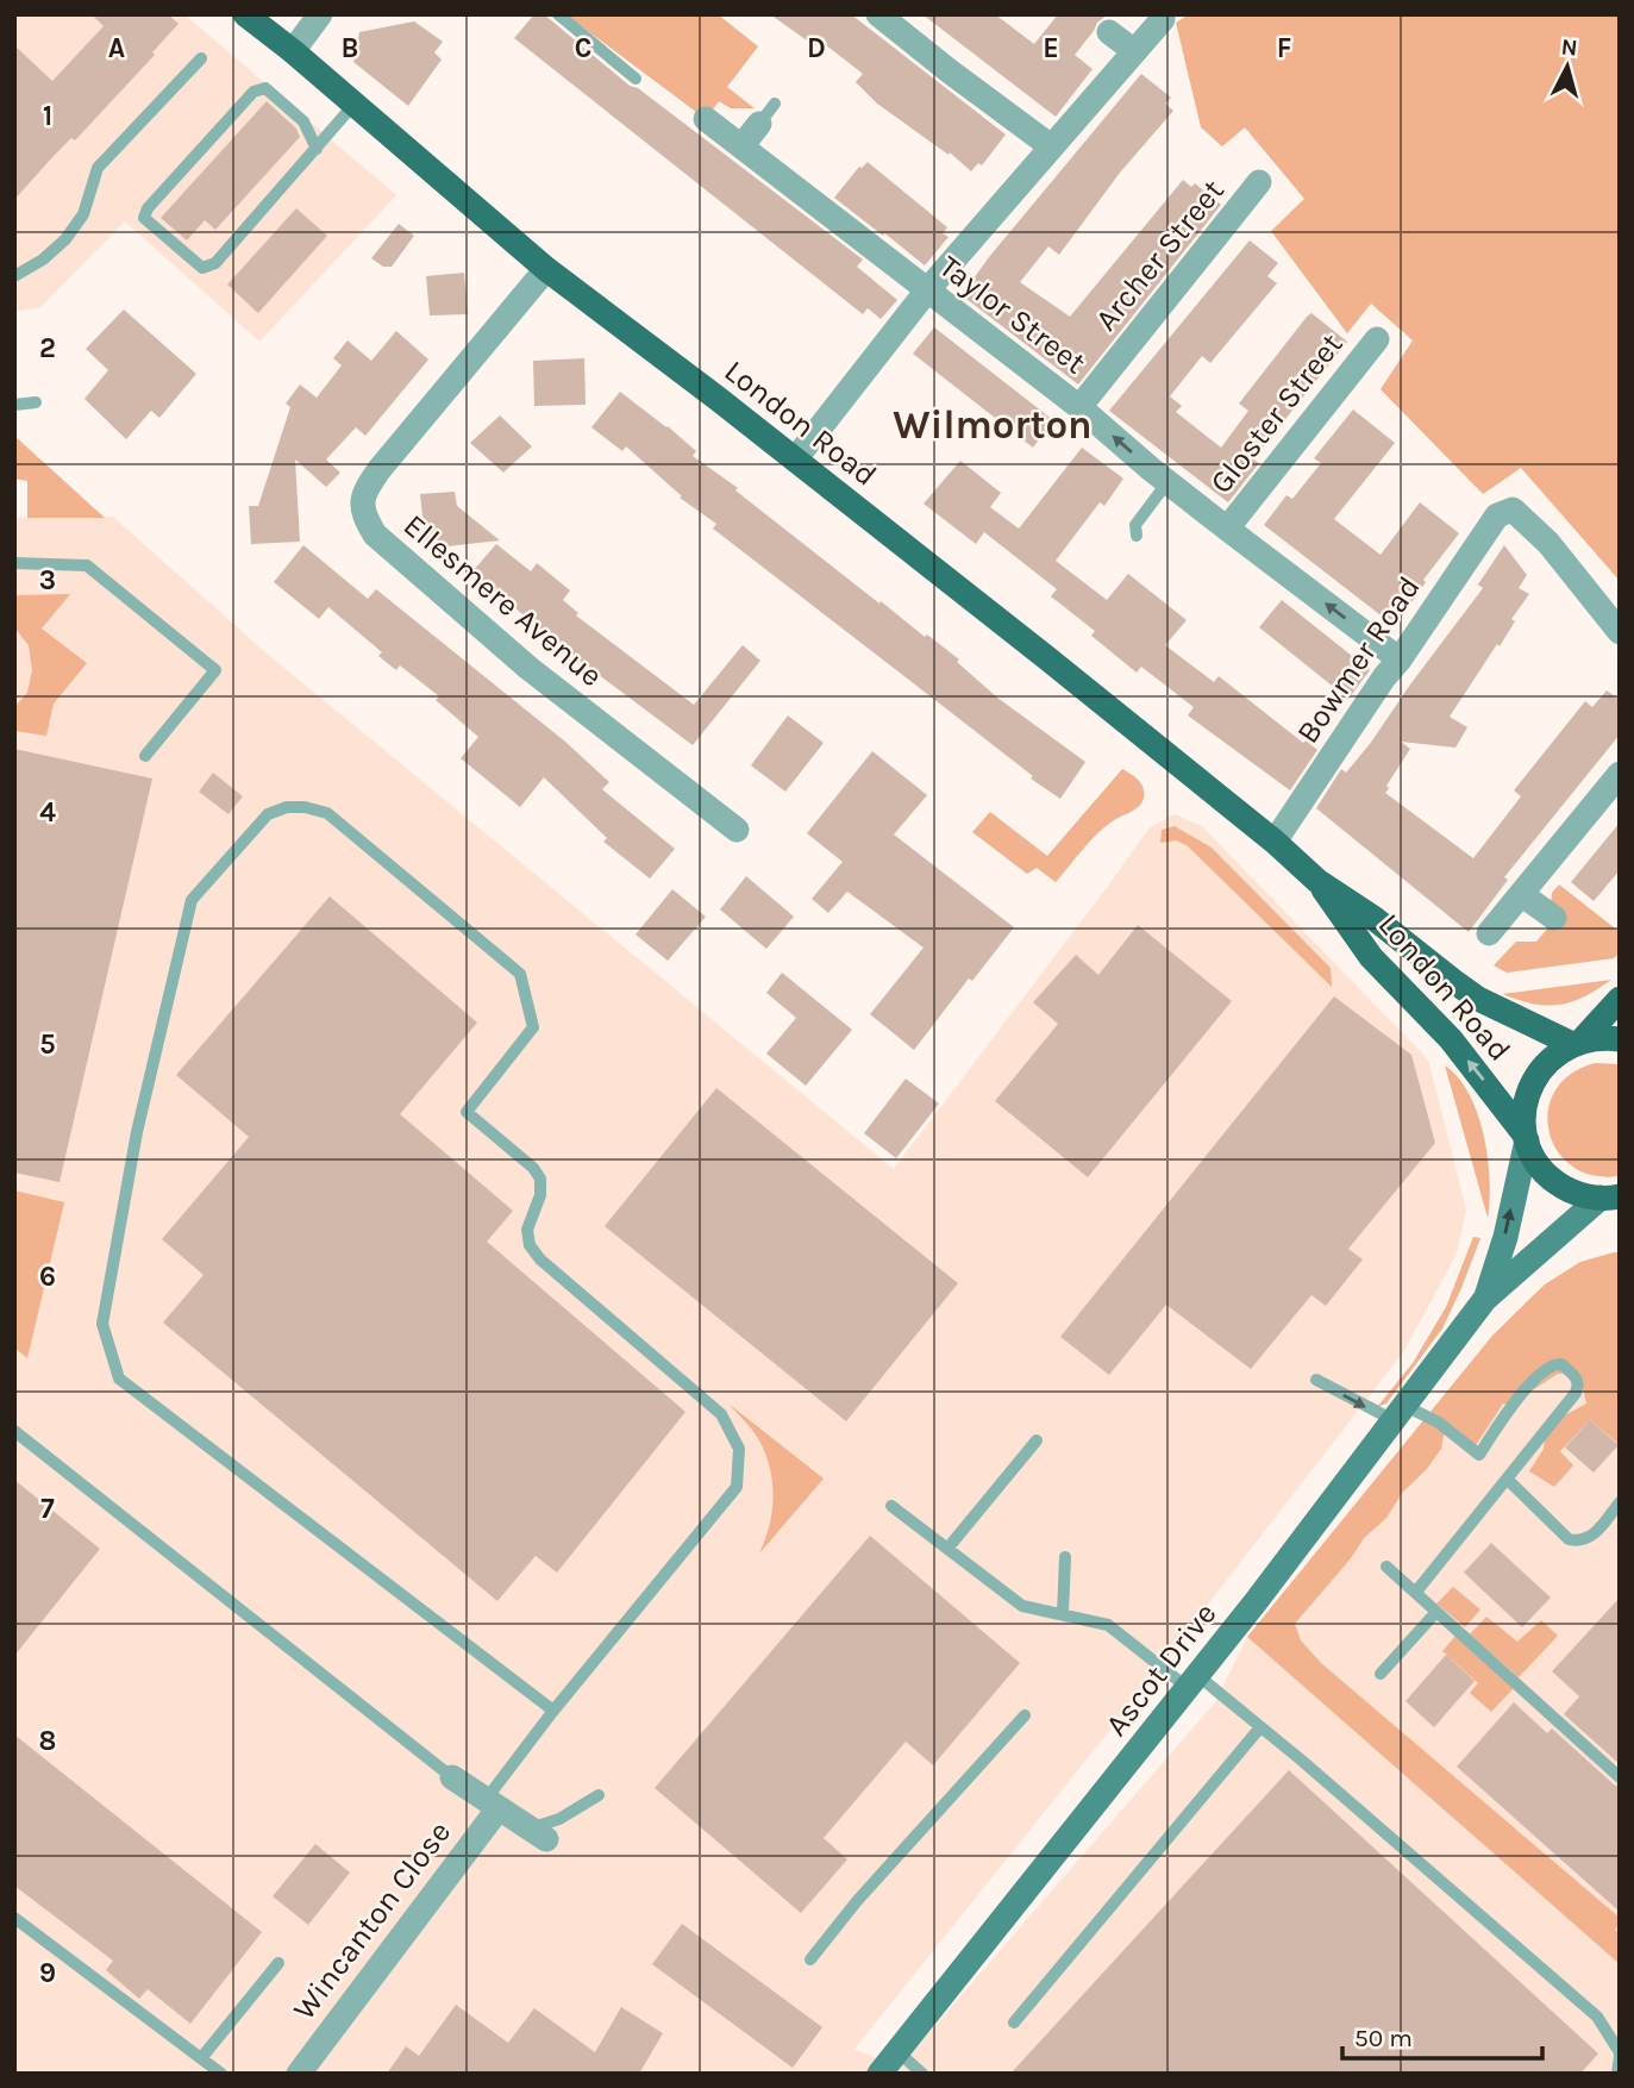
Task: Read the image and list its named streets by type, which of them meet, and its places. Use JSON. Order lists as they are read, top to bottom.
{
  "streets": {
    "main road": ["London Road"],
    "street": [
      "Archer Street",
      "Taylor Street",
      "Gloster Street",
      "Ellesmere Avenue",
      "Bowmer Road",
      "Ascot Drive",
      "Wincanton Close"
    ]
  },
  "crossings": [
    ["Archer Street", "Taylor Street"],
    ["Taylor Street", "Gloster Street"],
    ["Taylor Street", "Bowmer Road"],
    ["London Road", "Ellesmere Avenue"],
    ["London Road", "Bowmer Road"],
    ["London Road", "Ascot Drive"]
  ],
  "one_way": ["Taylor Street"],
  "districts": ["Wilmorton"],
  "scale_bar": "50 m",
  "north": "top",
  "grid": {
    "columns": [
      "A",
      "B",
      "C",
      "D",
      "E",
      "F"
    ],
    "rows": [
      "1",
      "2",
      "3",
      "4",
      "5",
      "6",
      "7",
      "8",
      "9"
    ]
  }
}
